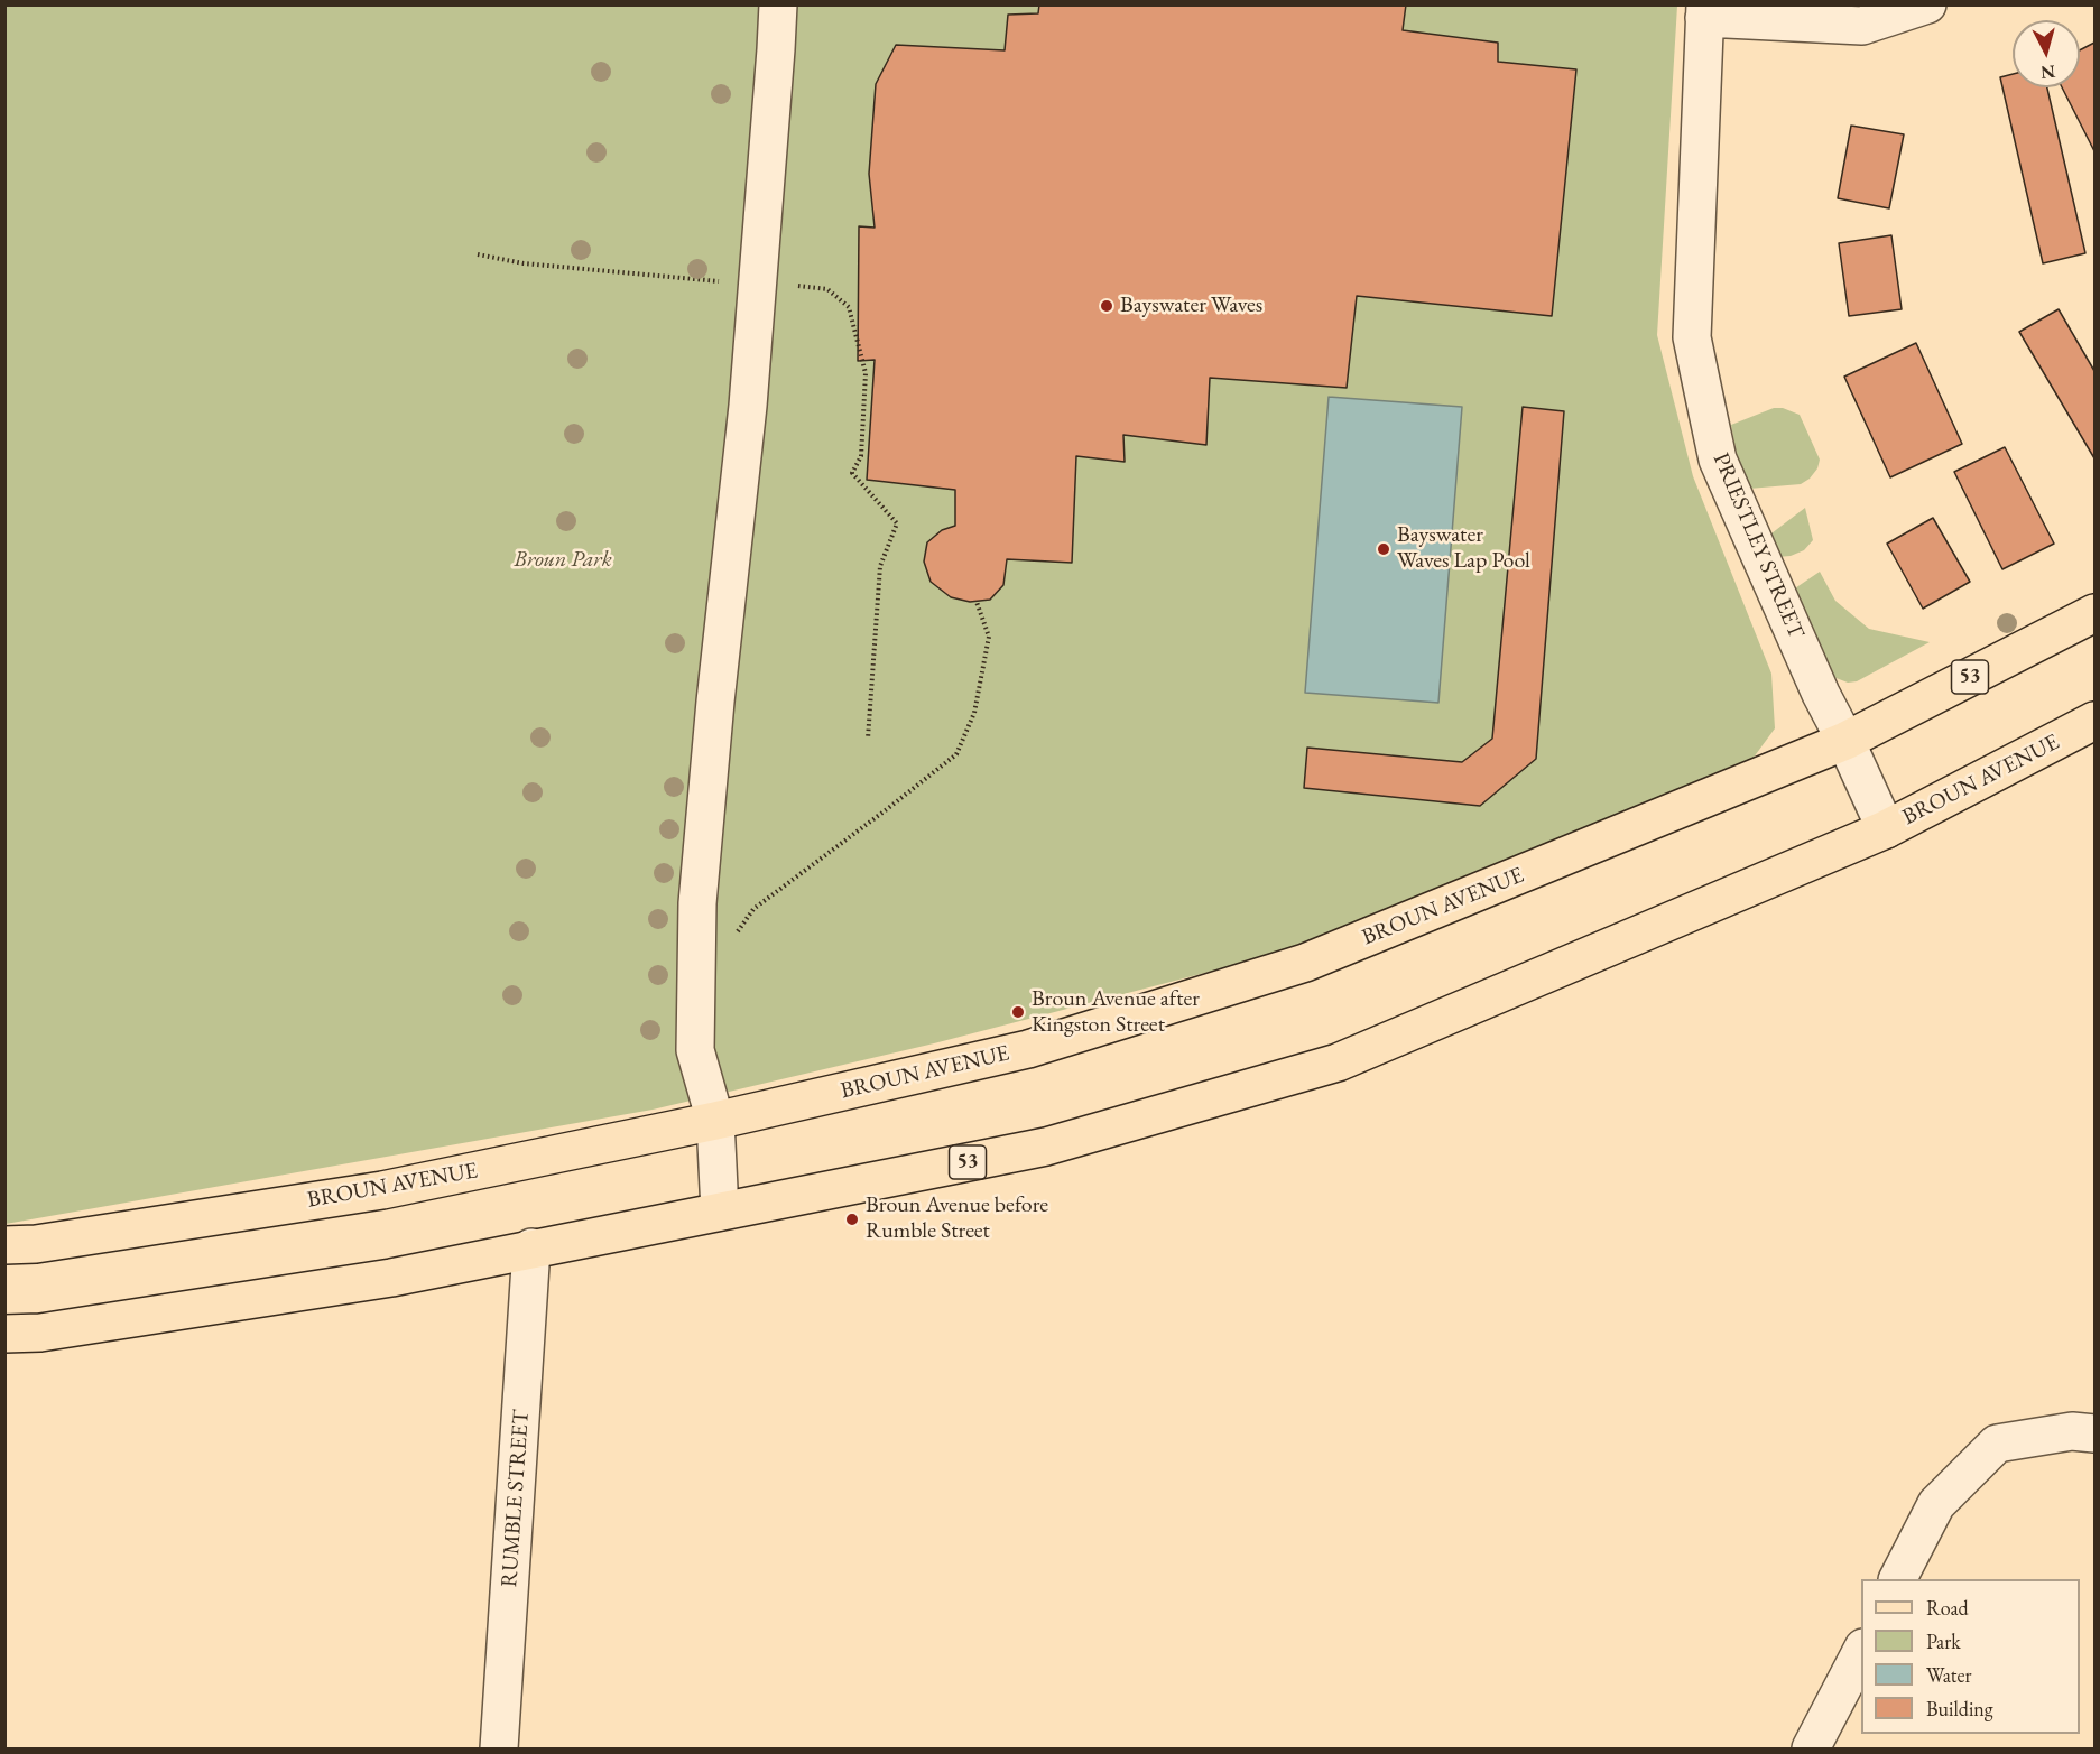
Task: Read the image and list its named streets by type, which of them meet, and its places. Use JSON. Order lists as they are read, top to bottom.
{
  "streets": {
    "main road": ["53", "BROUN AVENUE"],
    "street": ["PRIESTLEY STREET", "RUMBLE STREET"]
  },
  "crossings": [
    ["PRIESTLEY STREET", "BROUN AVENUE"],
    ["BROUN AVENUE", "RUMBLE STREET"]
  ],
  "parks": ["Broun Park"],
  "places": [
    "Bayswater Waves",
    "Bayswater Waves Lap Pool",
    "Broun Avenue after Kingston Street",
    "Broun Avenue before Rumble Street"
  ],
  "legend": [
    "Road",
    "Park",
    "Water",
    "Building"
  ],
  "north": "bottom"
}
